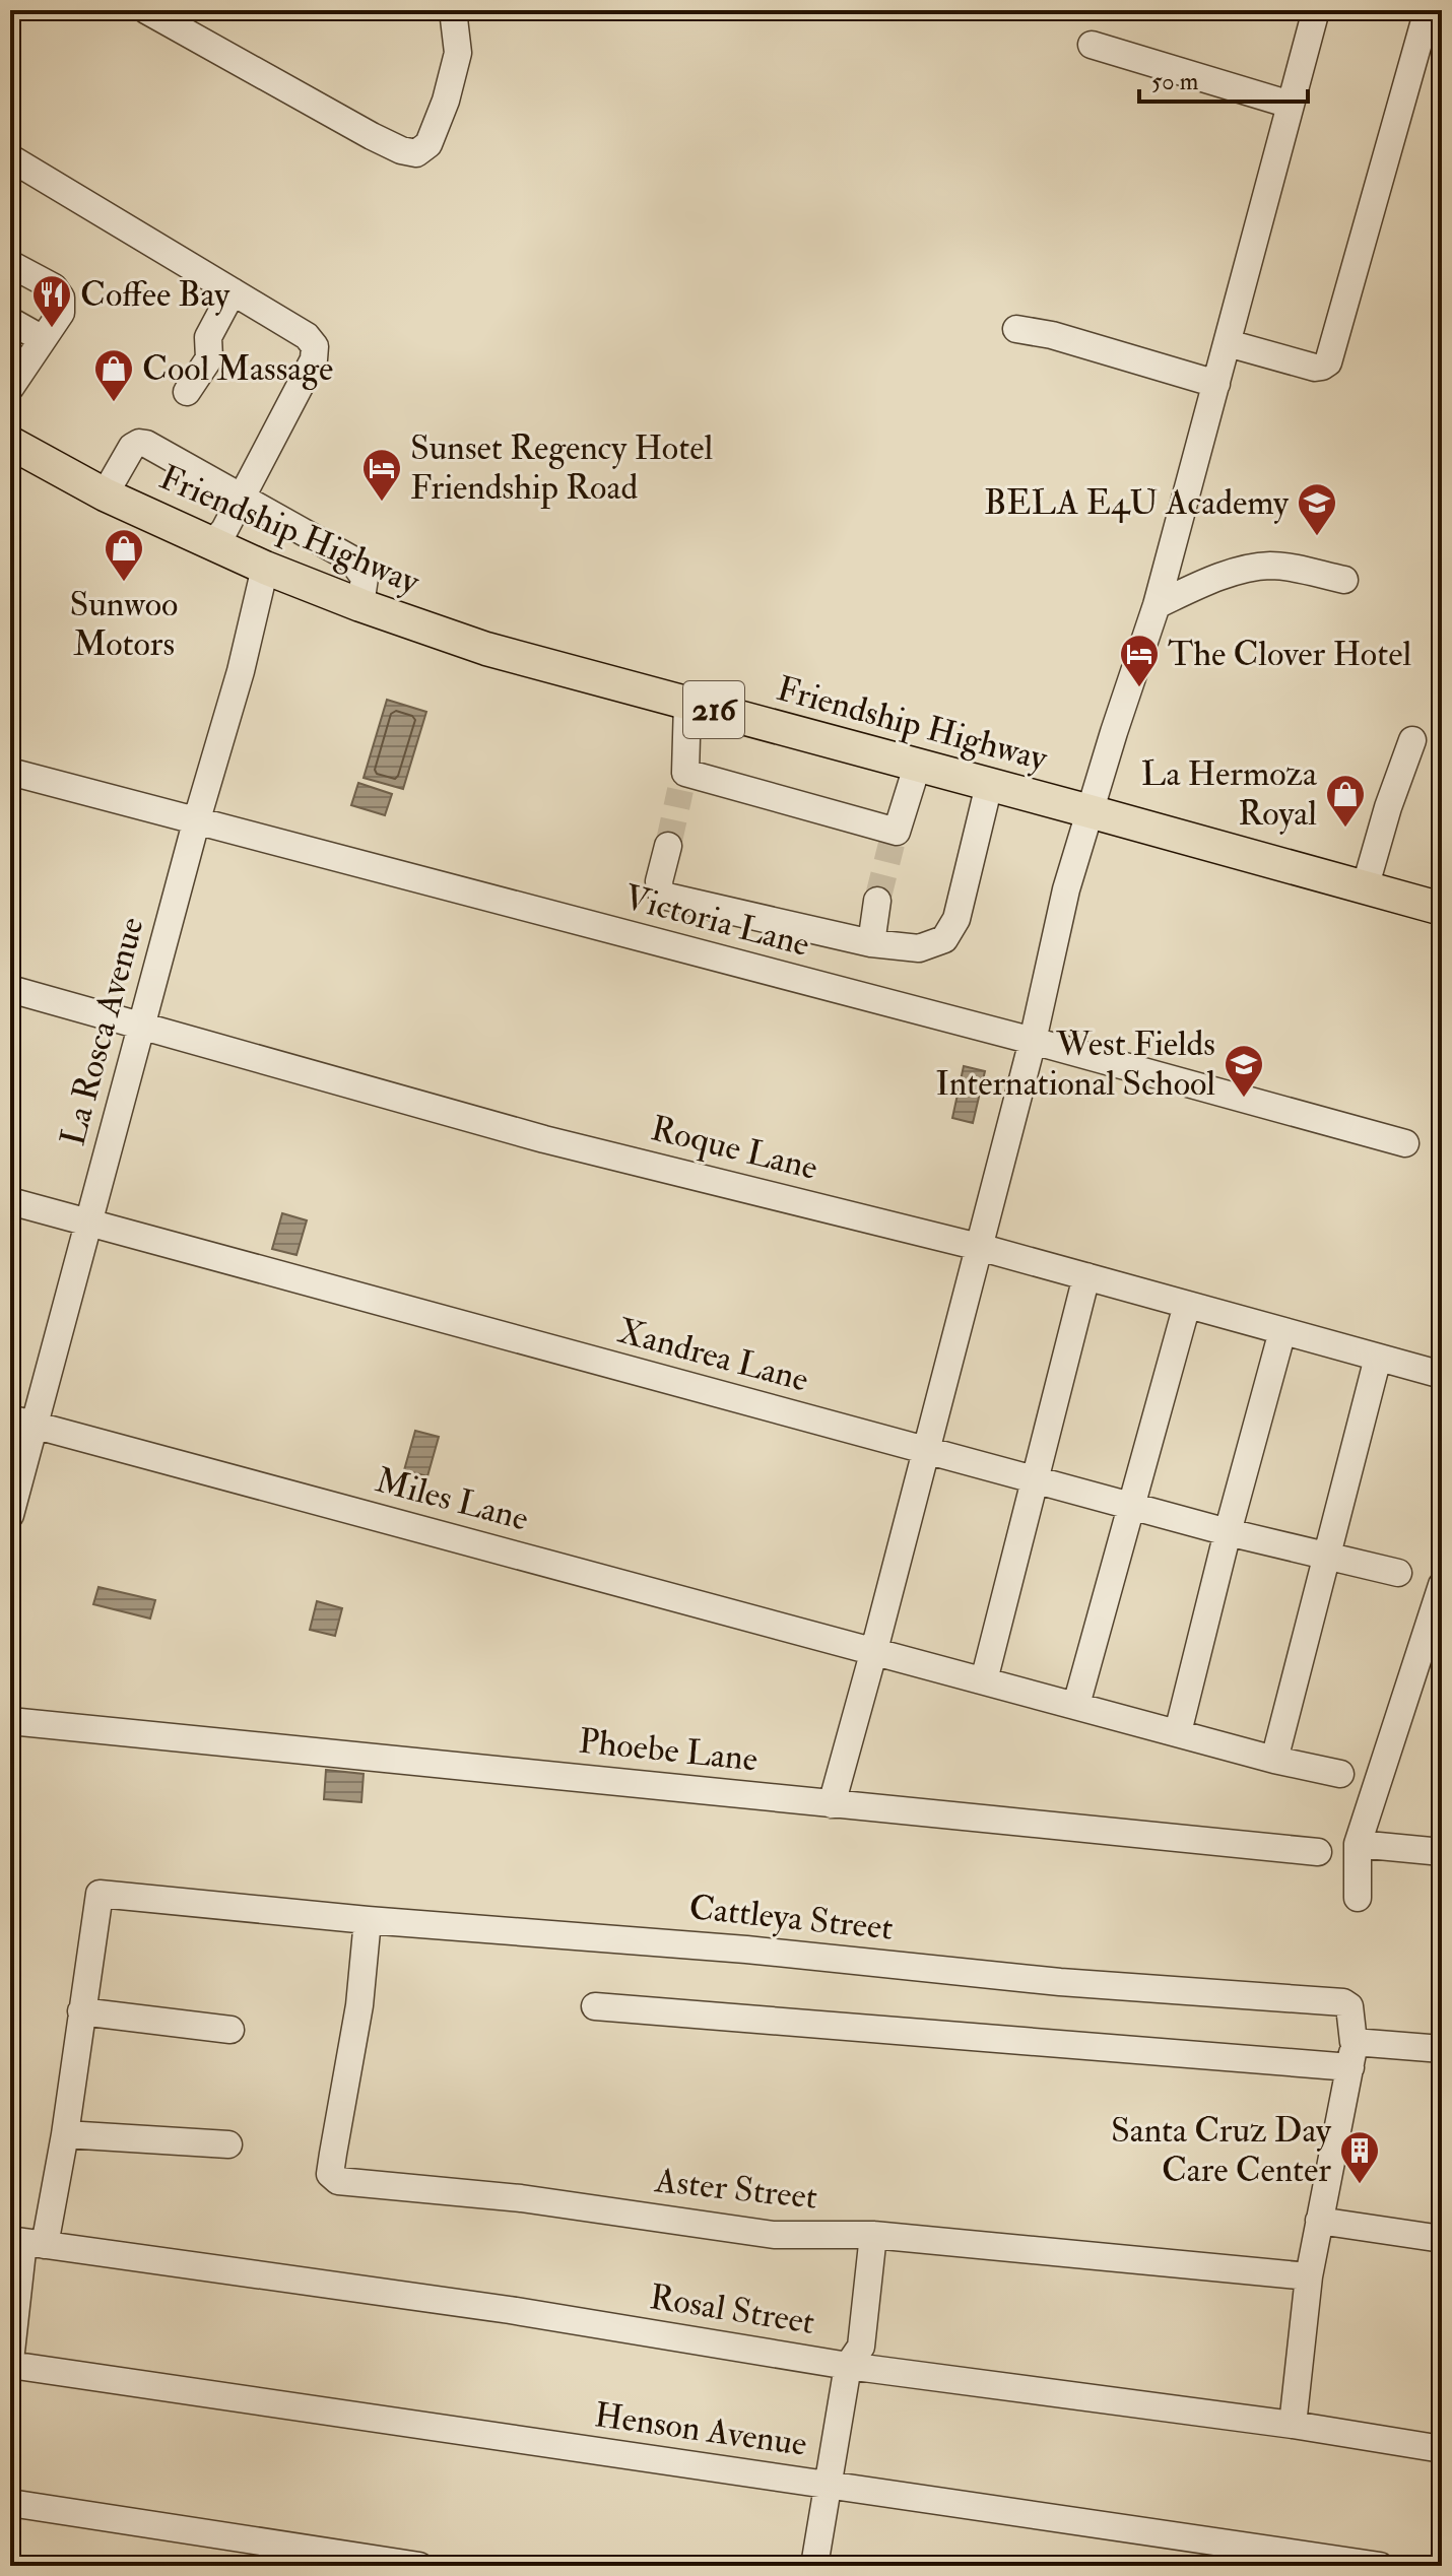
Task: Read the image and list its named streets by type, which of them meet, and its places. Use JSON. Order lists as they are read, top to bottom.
{
  "streets": {
    "main road": ["Friendship Highway", "216"],
    "street": [
      "Victoria Lane",
      "La Rosca Avenue",
      "Roque Lane",
      "Xandrea Lane",
      "Miles Lane",
      "Phoebe Lane",
      "Cattleya Street",
      "Aster Street",
      "Rosal Street",
      "Henson Avenue"
    ]
  },
  "crossings": [
    ["Friendship Highway", "La Rosca Avenue"],
    ["Victoria Lane", "La Rosca Avenue"],
    ["La Rosca Avenue", "Roque Lane"],
    ["La Rosca Avenue", "Xandrea Lane"],
    ["La Rosca Avenue", "Miles Lane"],
    ["Cattleya Street", "Aster Street"]
  ],
  "places": {
    "restaurant": ["Coffee Bay"],
    "shop": ["Cool Massage", "Sunwoo Motors", "La Hermoza Royal"],
    "hotel": ["Sunset Regency Hotel Friendship Road", "The Clover Hotel"],
    "school or university": ["BELA E4U Academy", "West Fields International School"],
    "building": ["Santa Cruz Day Care Center"]
  },
  "scale_bar": "50 m"
}
